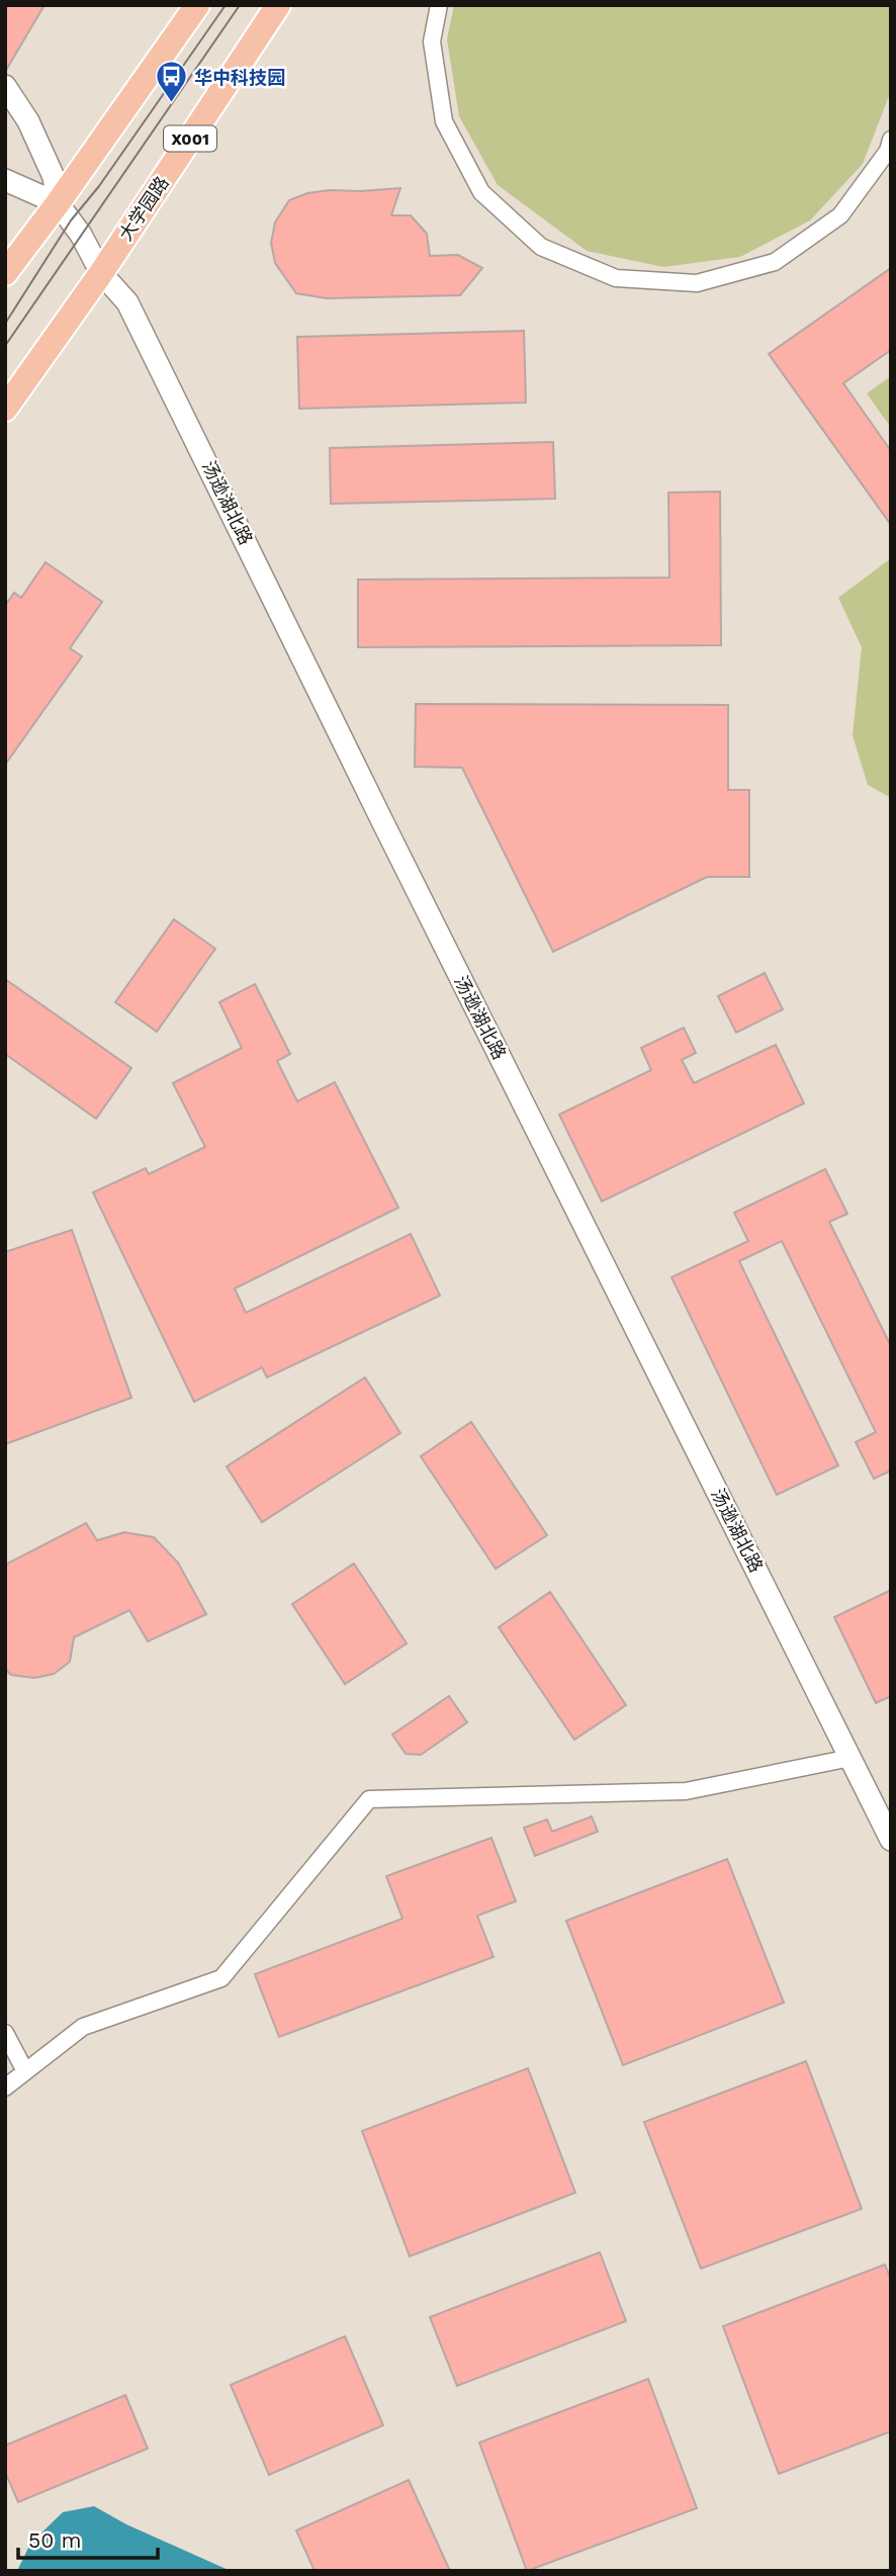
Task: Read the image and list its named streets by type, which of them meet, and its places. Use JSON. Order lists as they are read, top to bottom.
{
  "streets": {
    "main road": ["X001", "大学园路", "汤逊湖北路"]
  },
  "crossings": [
    ["大学园路", "汤逊湖北路"]
  ],
  "places": {
    "bus stop": ["华中科技园"]
  },
  "scale_bar": "50 m"
}
